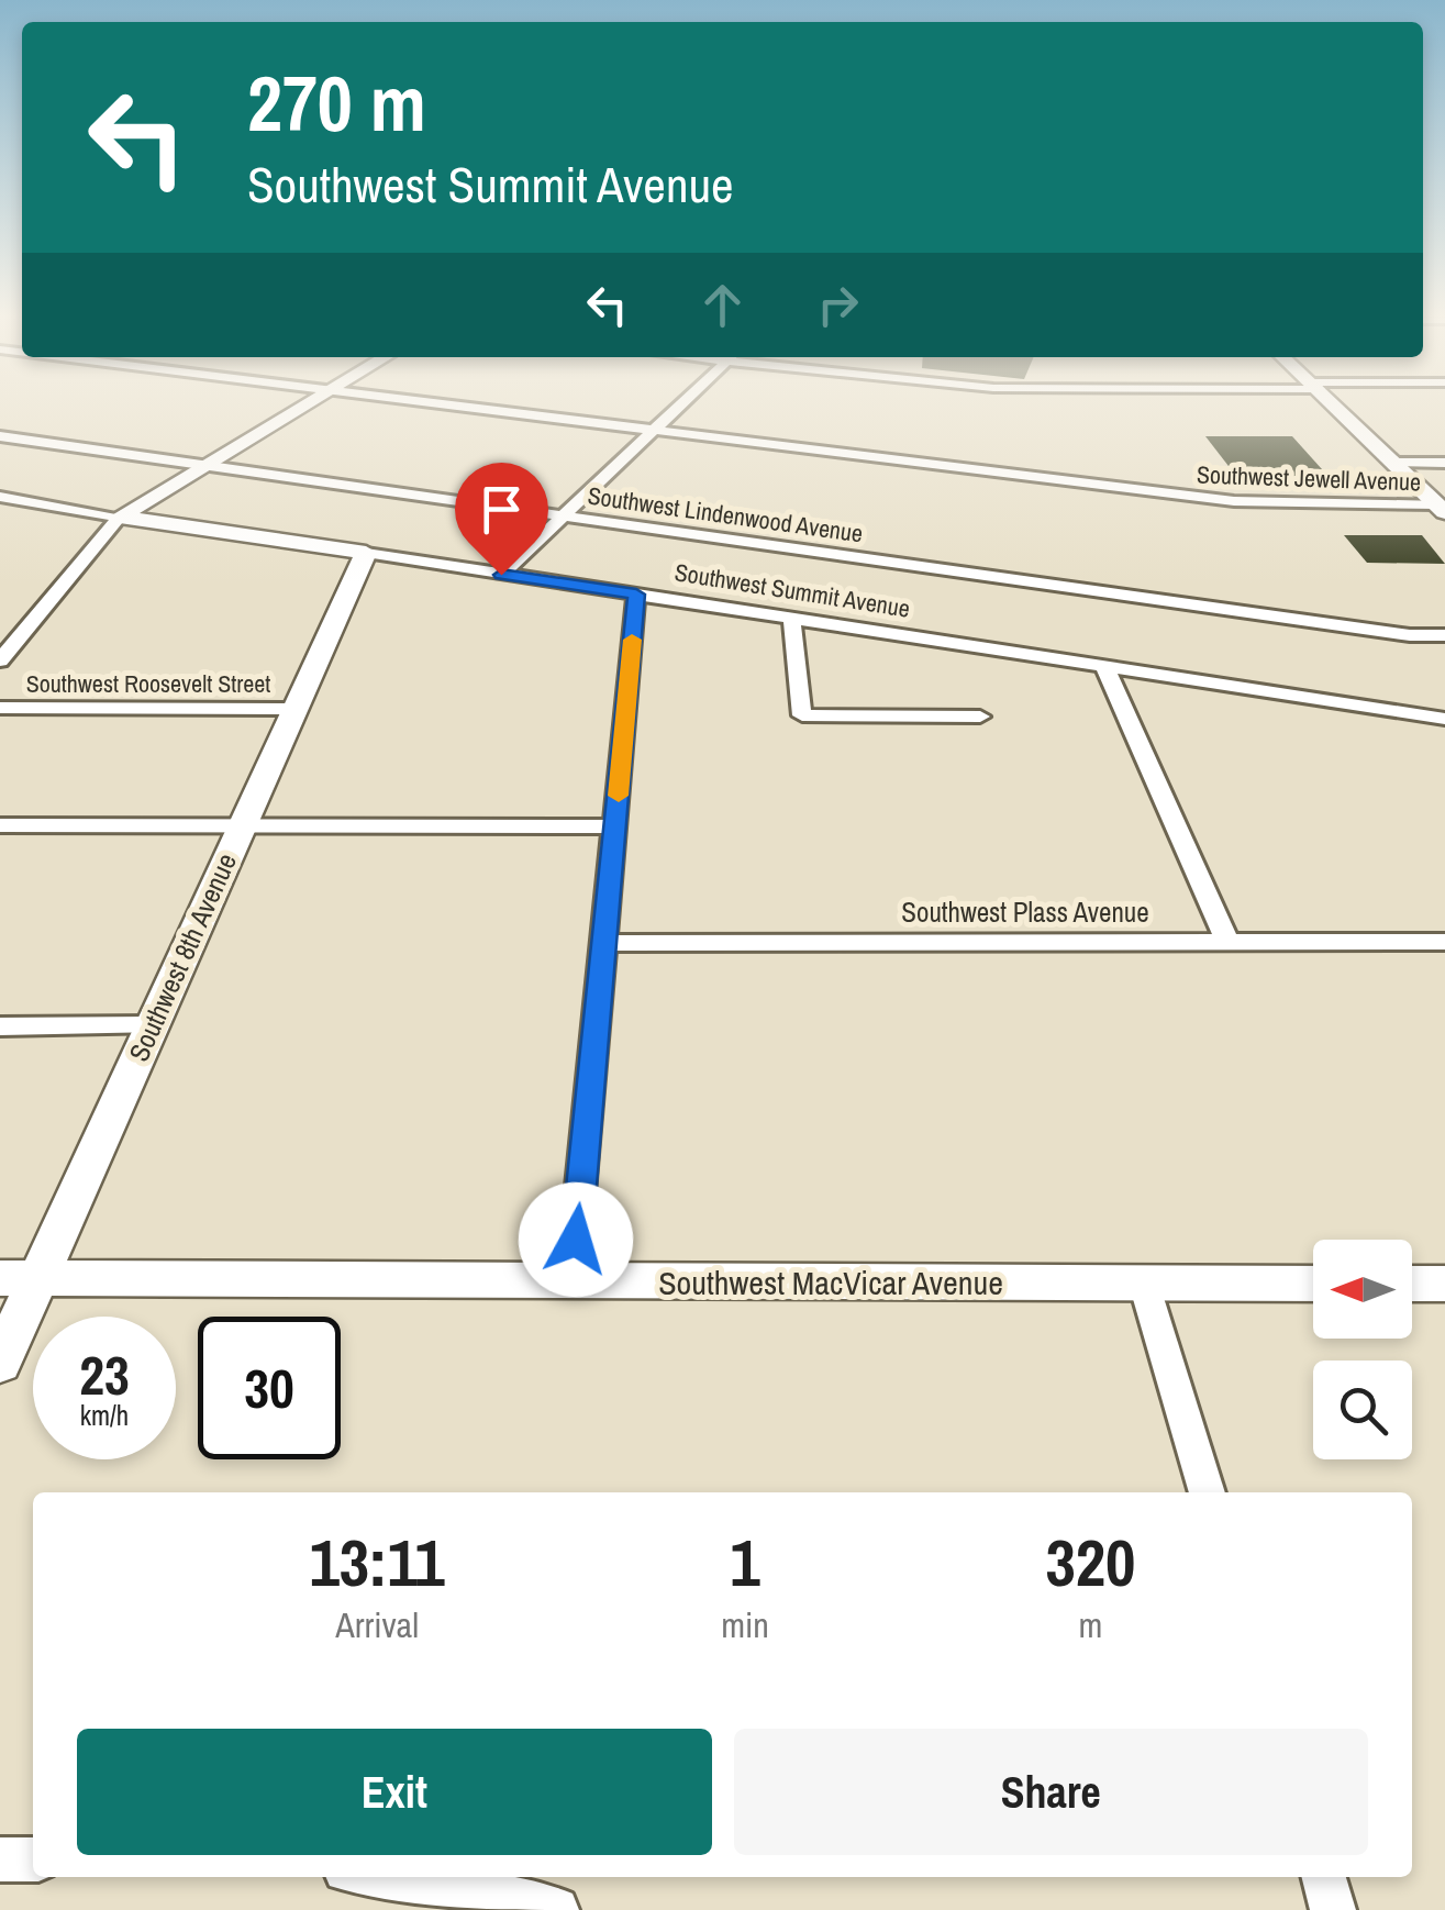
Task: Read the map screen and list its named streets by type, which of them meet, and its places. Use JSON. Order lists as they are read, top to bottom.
{
  "streets": {
    "street": [
      "Southwest Jewell Avenue",
      "Southwest Lindenwood Avenue",
      "Southwest Summit Avenue",
      "Southwest Roosevelt Street",
      "Southwest Plass Avenue",
      "Southwest 8th Avenue",
      "Southwest MacVicar Avenue"
    ]
  },
  "crossings": [
    ["Southwest Summit Avenue", "Southwest 8th Avenue"],
    ["Southwest Roosevelt Street", "Southwest 8th Avenue"],
    ["Southwest 8th Avenue", "Southwest MacVicar Avenue"]
  ],
  "north": "left",
  "page": {
    "turn": ["270 m", "Southwest Summit Avenue"],
    "speed": "23 km/h",
    "limit": "30",
    "eta": [
      "13:11",
      "Arrival",
      "1",
      "min",
      "320",
      "m"
    ],
    "buttons": ["Exit", "Share"]
  }
}
